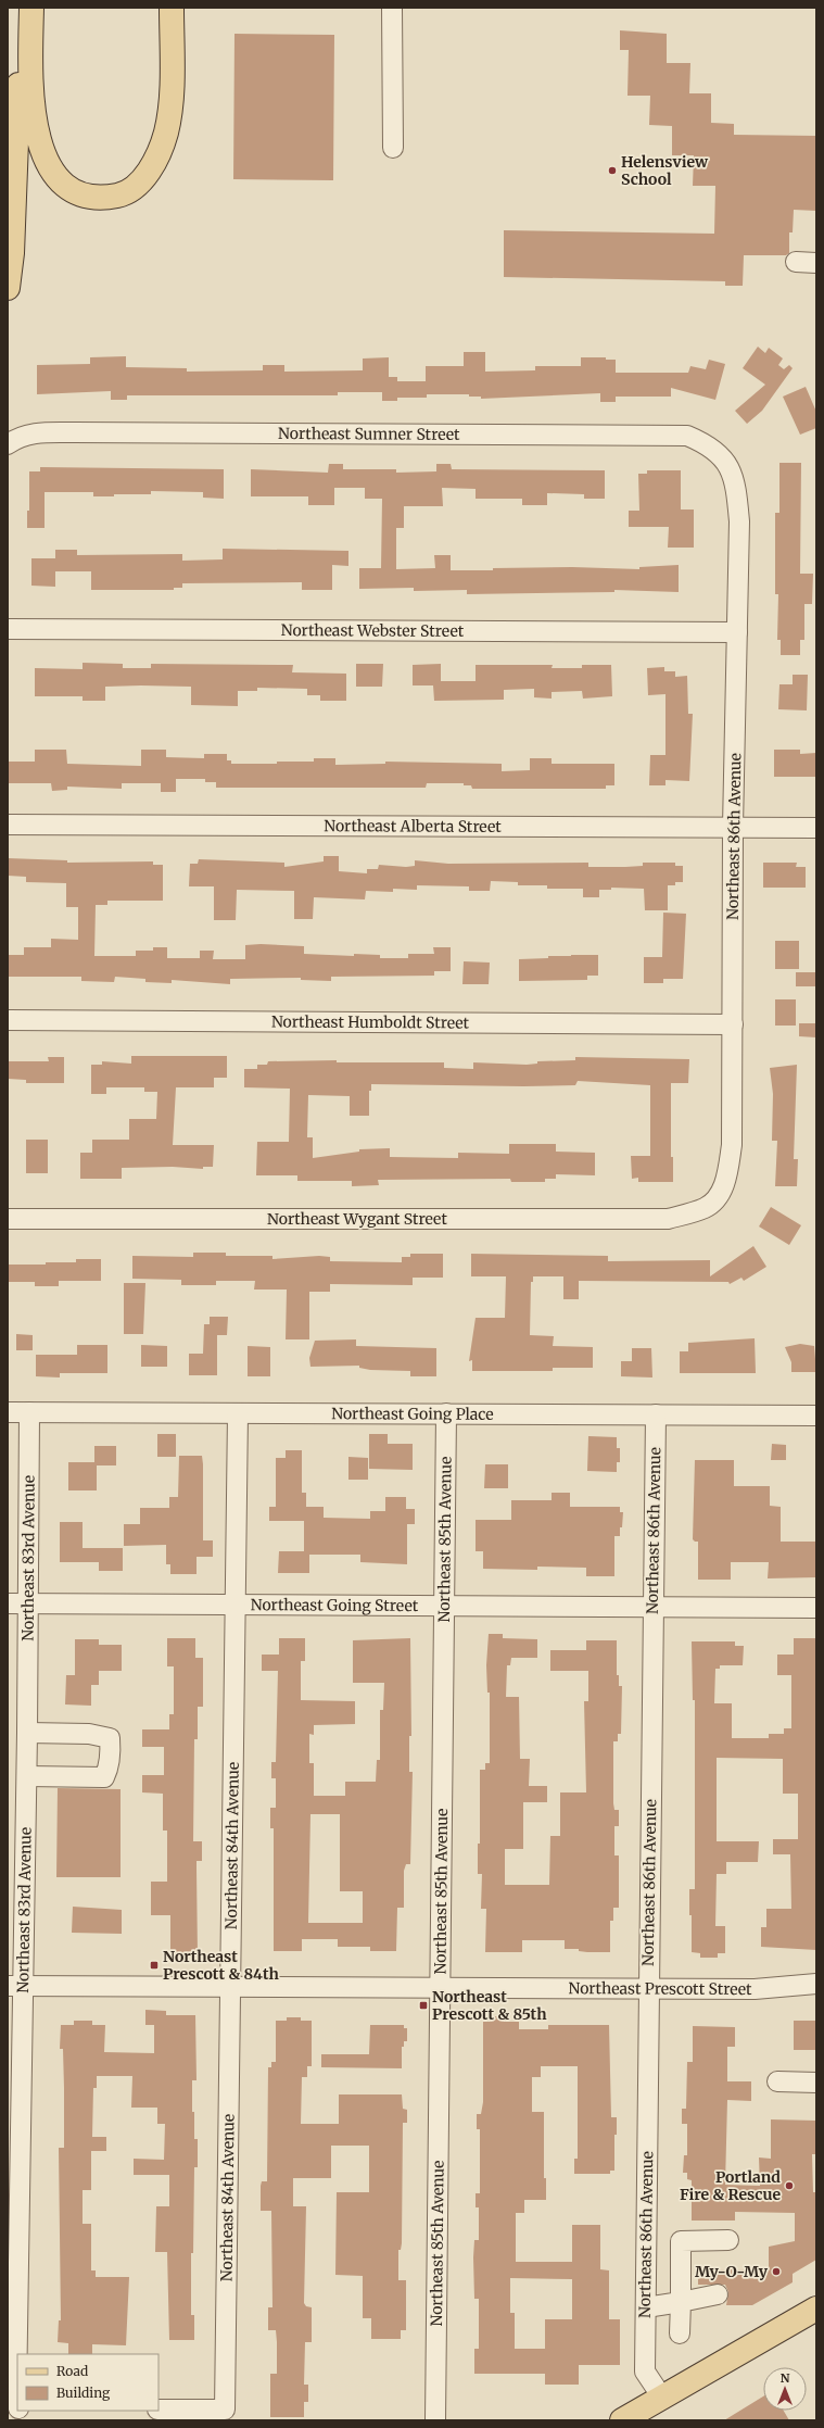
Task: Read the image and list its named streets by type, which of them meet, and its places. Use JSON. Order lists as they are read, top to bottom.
{
  "streets": {
    "street": [
      "Northeast Sumner Street",
      "Northeast Webster Street",
      "Northeast Alberta Street",
      "Northeast 86th Avenue",
      "Northeast Humboldt Street",
      "Northeast Wygant Street",
      "Northeast Going Place",
      "Northeast 85th Avenue",
      "Northeast 83rd Avenue",
      "Northeast Going Street",
      "Northeast 84th Avenue",
      "Northeast Prescott Street"
    ]
  },
  "crossings": [
    ["Northeast Sumner Street", "Northeast 86th Avenue"],
    ["Northeast Webster Street", "Northeast 86th Avenue"],
    ["Northeast Alberta Street", "Northeast 86th Avenue"],
    ["Northeast 86th Avenue", "Northeast Humboldt Street"],
    ["Northeast 86th Avenue", "Northeast Wygant Street"],
    ["Northeast 86th Avenue", "Northeast Going Place"],
    ["Northeast 86th Avenue", "Northeast Going Street"],
    ["Northeast 86th Avenue", "Northeast Prescott Street"],
    ["Northeast Going Place", "Northeast 85th Avenue"],
    ["Northeast Going Place", "Northeast 83rd Avenue"],
    ["Northeast Going Place", "Northeast 84th Avenue"],
    ["Northeast 85th Avenue", "Northeast Going Street"],
    ["Northeast 85th Avenue", "Northeast Prescott Street"],
    ["Northeast 83rd Avenue", "Northeast Going Street"],
    ["Northeast 83rd Avenue", "Northeast Prescott Street"],
    ["Northeast Going Street", "Northeast 84th Avenue"],
    ["Northeast 84th Avenue", "Northeast Prescott Street"]
  ],
  "places": {
    "other": ["Helensview School", "Portland Fire & Rescue", "My-O-My"],
    "transit": ["Northeast Prescott & 84th", "Northeast Prescott & 85th"]
  },
  "legend": ["Road", "Building"],
  "north": "top"
}
